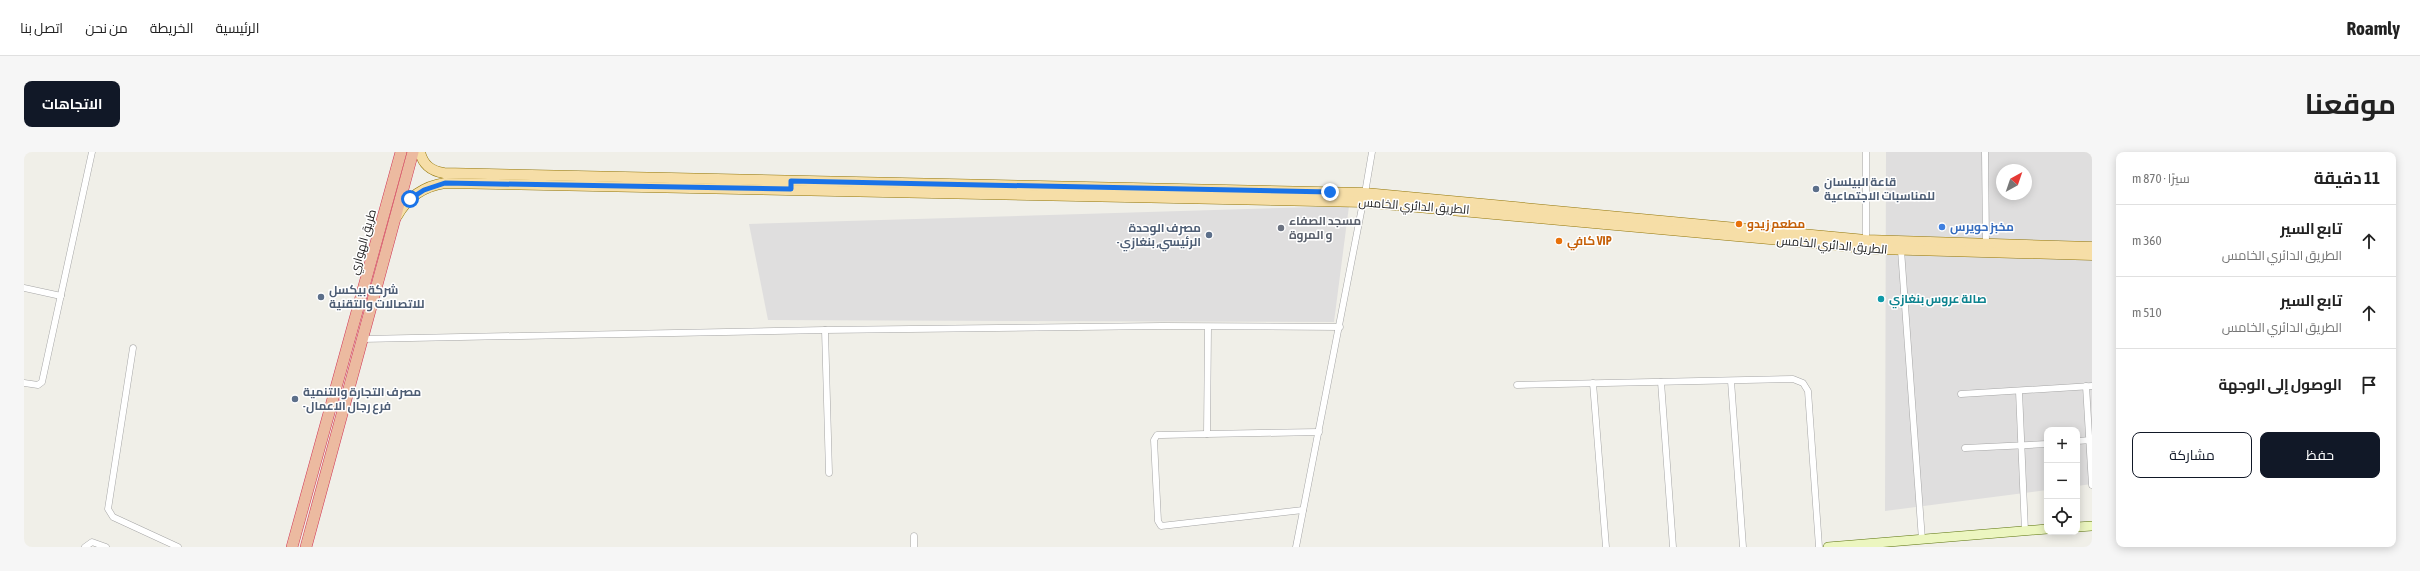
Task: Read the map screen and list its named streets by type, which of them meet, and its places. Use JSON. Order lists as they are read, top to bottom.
{
  "streets": {
    "highway": ["طريق الهواري"],
    "main road": ["الطريق الدائري الخامس"]
  },
  "crossings": [
    ["الطريق الدائري الخامس", "طريق الهواري"]
  ],
  "places": [
    "قاعة البيلسان للمناسبات الاجتماعية",
    "مطعم زيدو",
    "مخبز حويرس",
    "مسجد الصفاء و المروة",
    "مصرف الوحدة -الرئيسي, بنغازي",
    "كافي VIP",
    "شركة بيكسل للاتصالات والتقنية",
    "صالة عروس بنغازي",
    "مصرف التجارة والتنمية -فرع رجال الاعمال"
  ],
  "north": "top right",
  "page": {
    "header": "Roamly",
    "nav": [
      "الرئيسية",
      "الخريطة",
      "من نحن",
      "اتصل بنا"
    ],
    "title": "موقعنا",
    "buttons": [
      "الاتجاهات",
      ["حفظ", "مشاركة"]
    ],
    "heading": ["11 دقيقة", "سيرًا · 870 m"],
    "list": [
      ["تابع السير", "الطريق الدائري الخامس", "360 m"],
      ["تابع السير", "الطريق الدائري الخامس", "510 m"],
      "الوصول إلى الوجهة"
    ],
    "map_buttons": ["+", "−"]
  }
}
